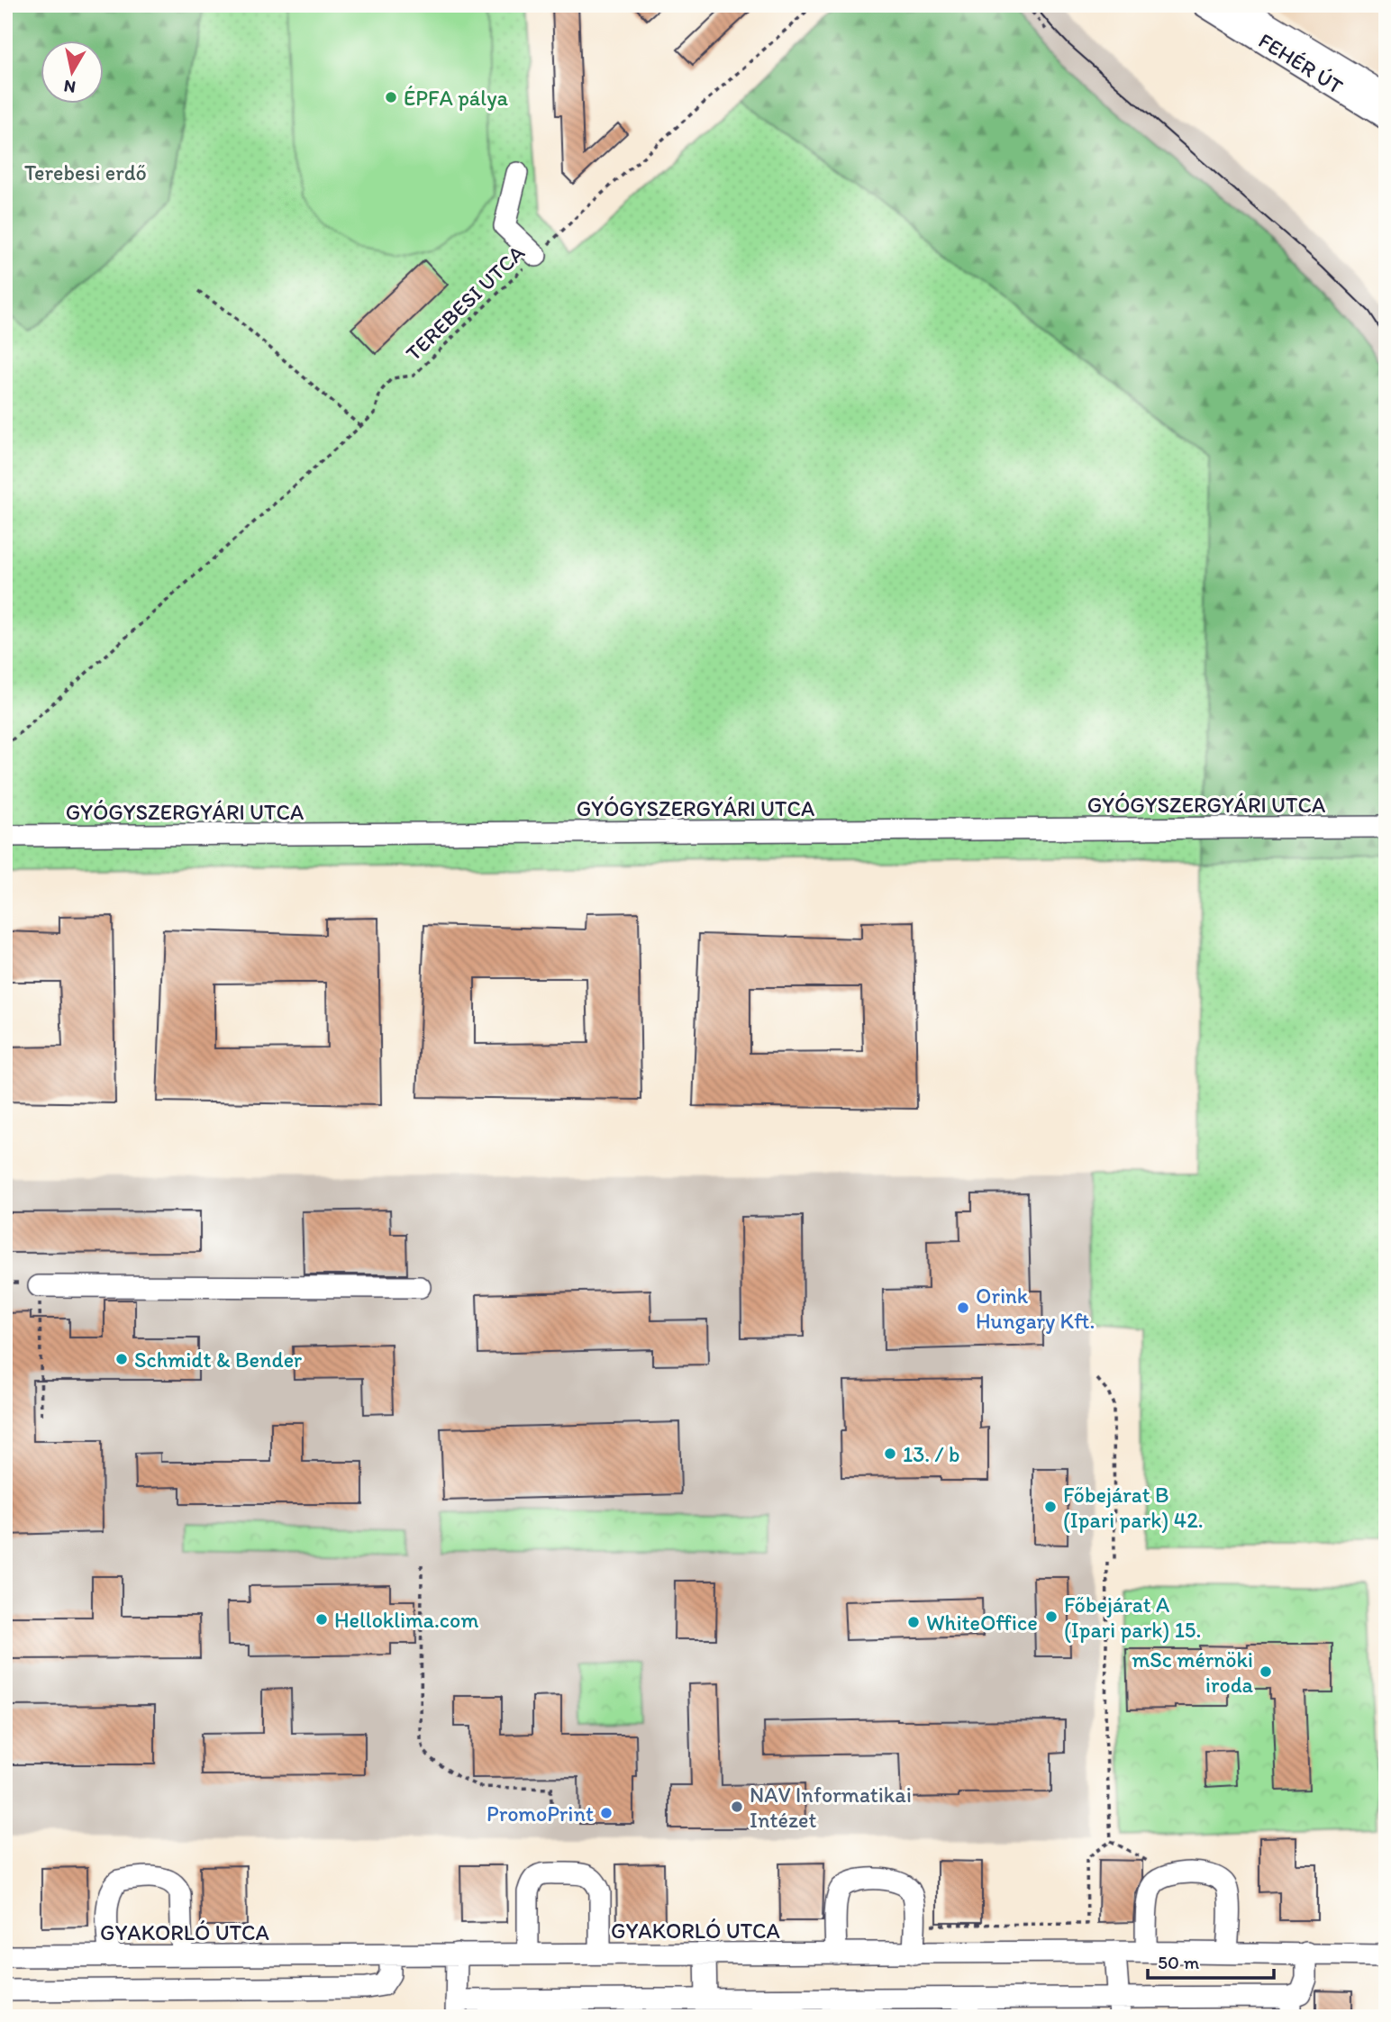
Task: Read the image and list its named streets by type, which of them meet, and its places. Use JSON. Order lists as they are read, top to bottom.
{
  "streets": {
    "main road": ["FEHÉR ÚT"],
    "street": ["GYÓGYSZERGYÁRI UTCA", "GYAKORLÓ UTCA"],
    "path": ["TEREBESI UTCA"]
  },
  "parks": ["Terebesi erdő"],
  "places": [
    "ÉPFA pálya",
    "Orink Hungary Kft.",
    "Schmidt & Bender",
    "13. / b",
    "Főbejárat B (Ipari park) 42.",
    "Főbejárat A (Ipari park) 15.",
    "Helloklima.com",
    "WhiteOffice",
    "mSc mérnöki iroda",
    "NAV Informatikai Intézet",
    "PromoPrint"
  ],
  "scale_bar": "50 m",
  "north": "bottom"
}
